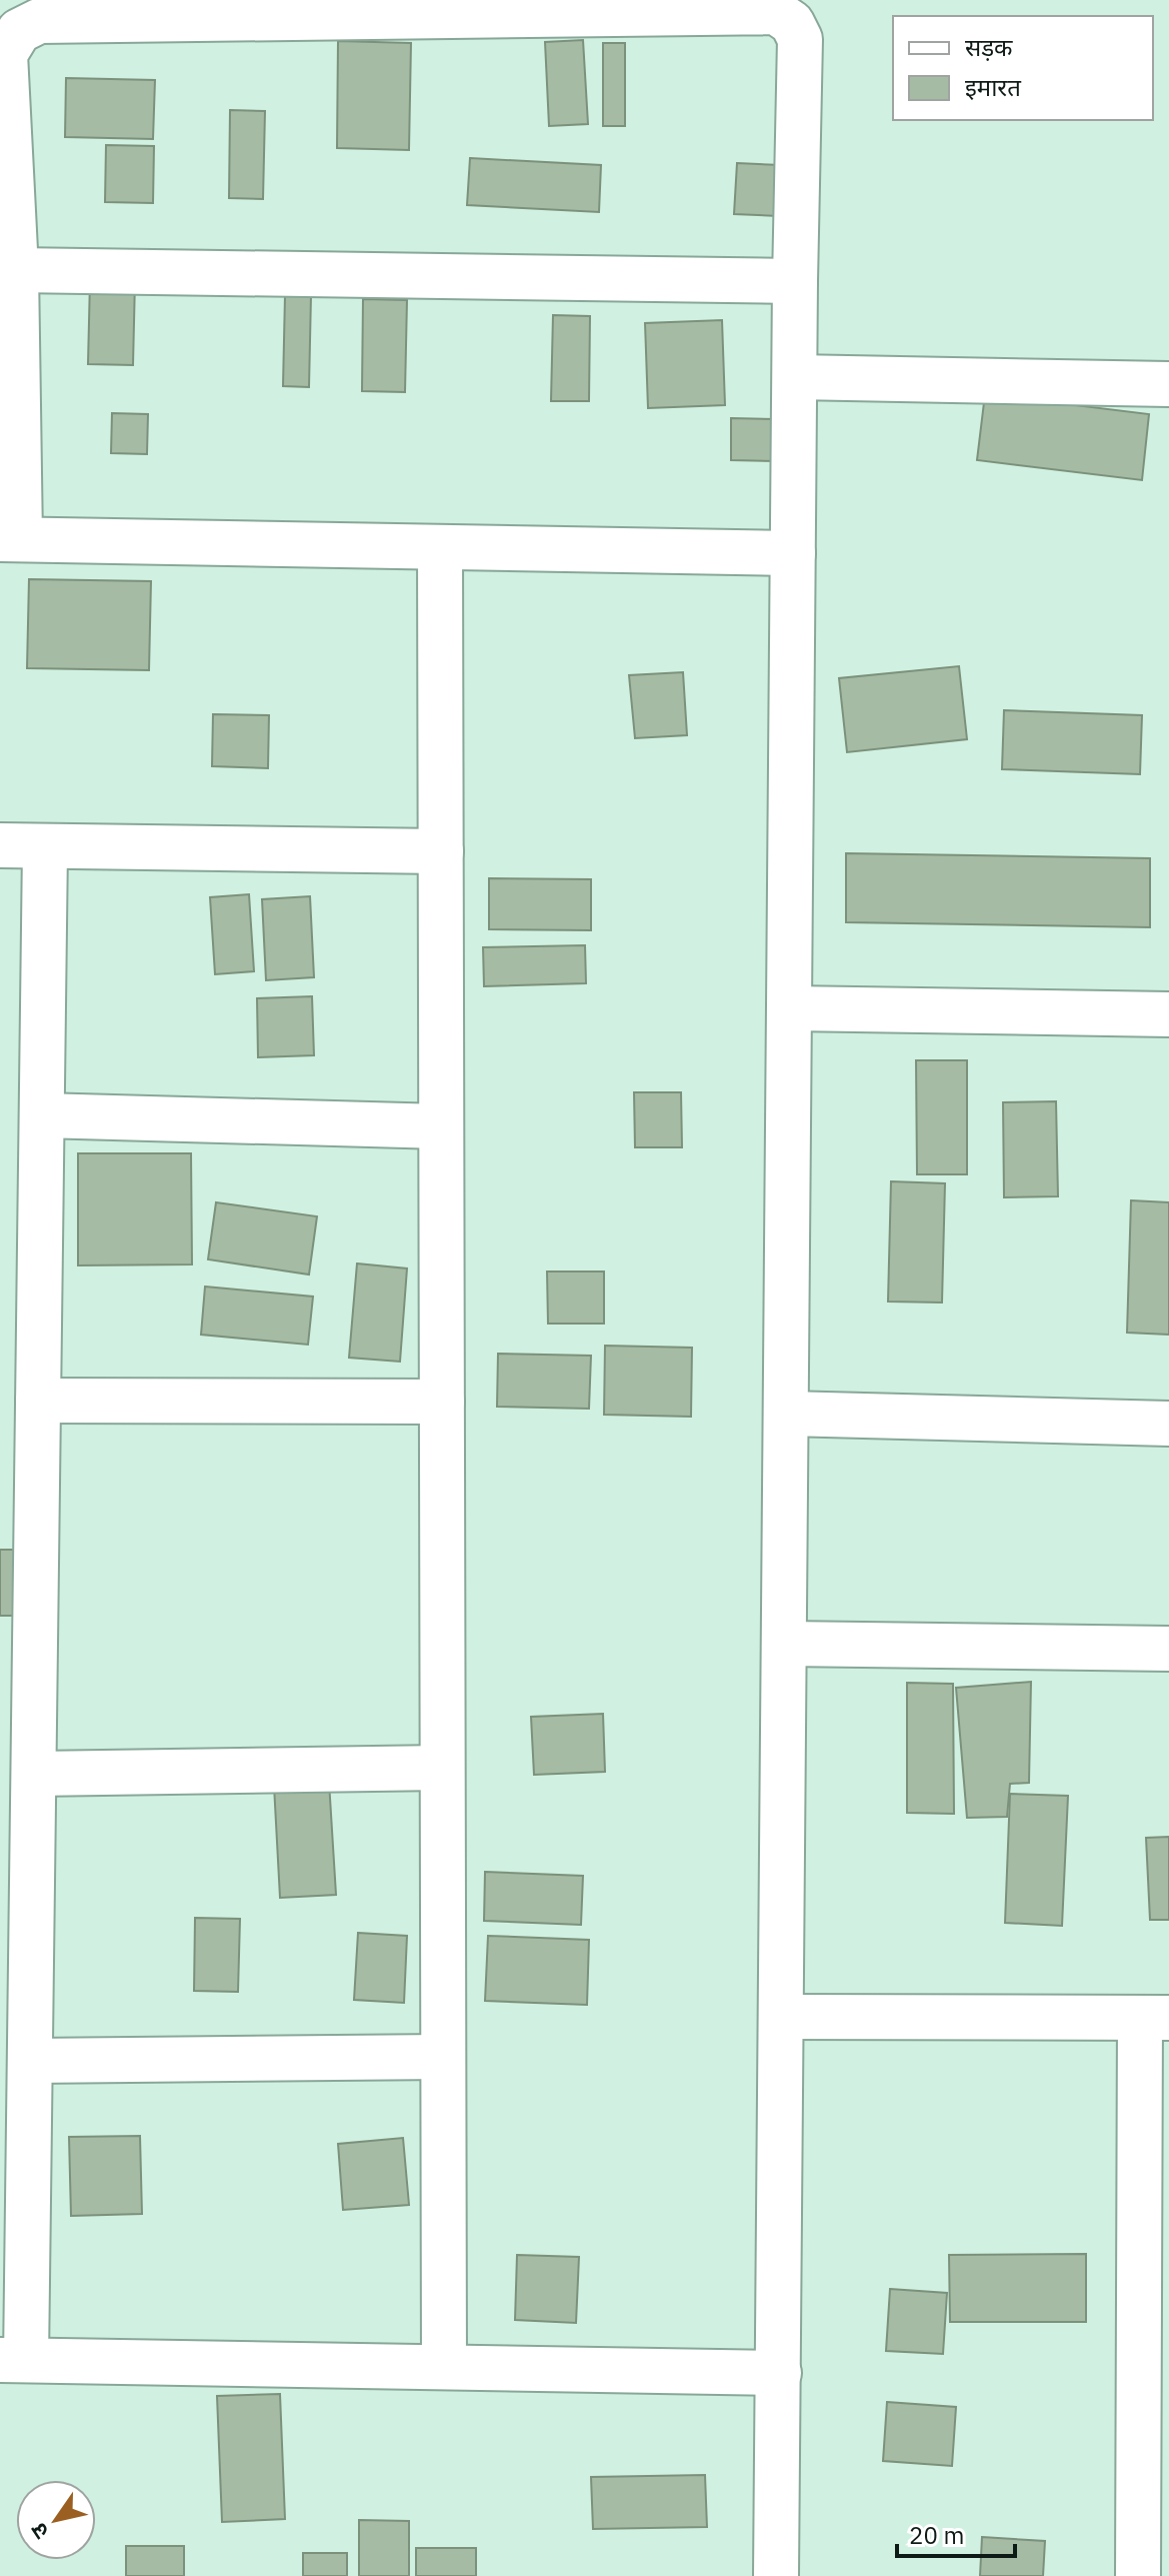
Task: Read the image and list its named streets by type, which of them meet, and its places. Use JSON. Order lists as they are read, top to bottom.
{
  "legend": ["सड़क", "इमारत"],
  "scale_bar": "20 m",
  "north": "bottom left"
}
